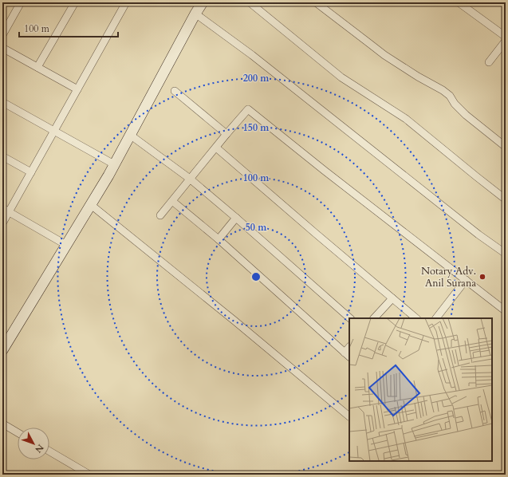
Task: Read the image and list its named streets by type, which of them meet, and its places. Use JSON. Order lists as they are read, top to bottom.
{
  "places": ["Notary Adv. Anil Surana"],
  "scale_bar": "100 m",
  "north": "bottom right",
  "rings": [
    "200 m",
    "150 m",
    "100 m",
    "50 m"
  ]
}
